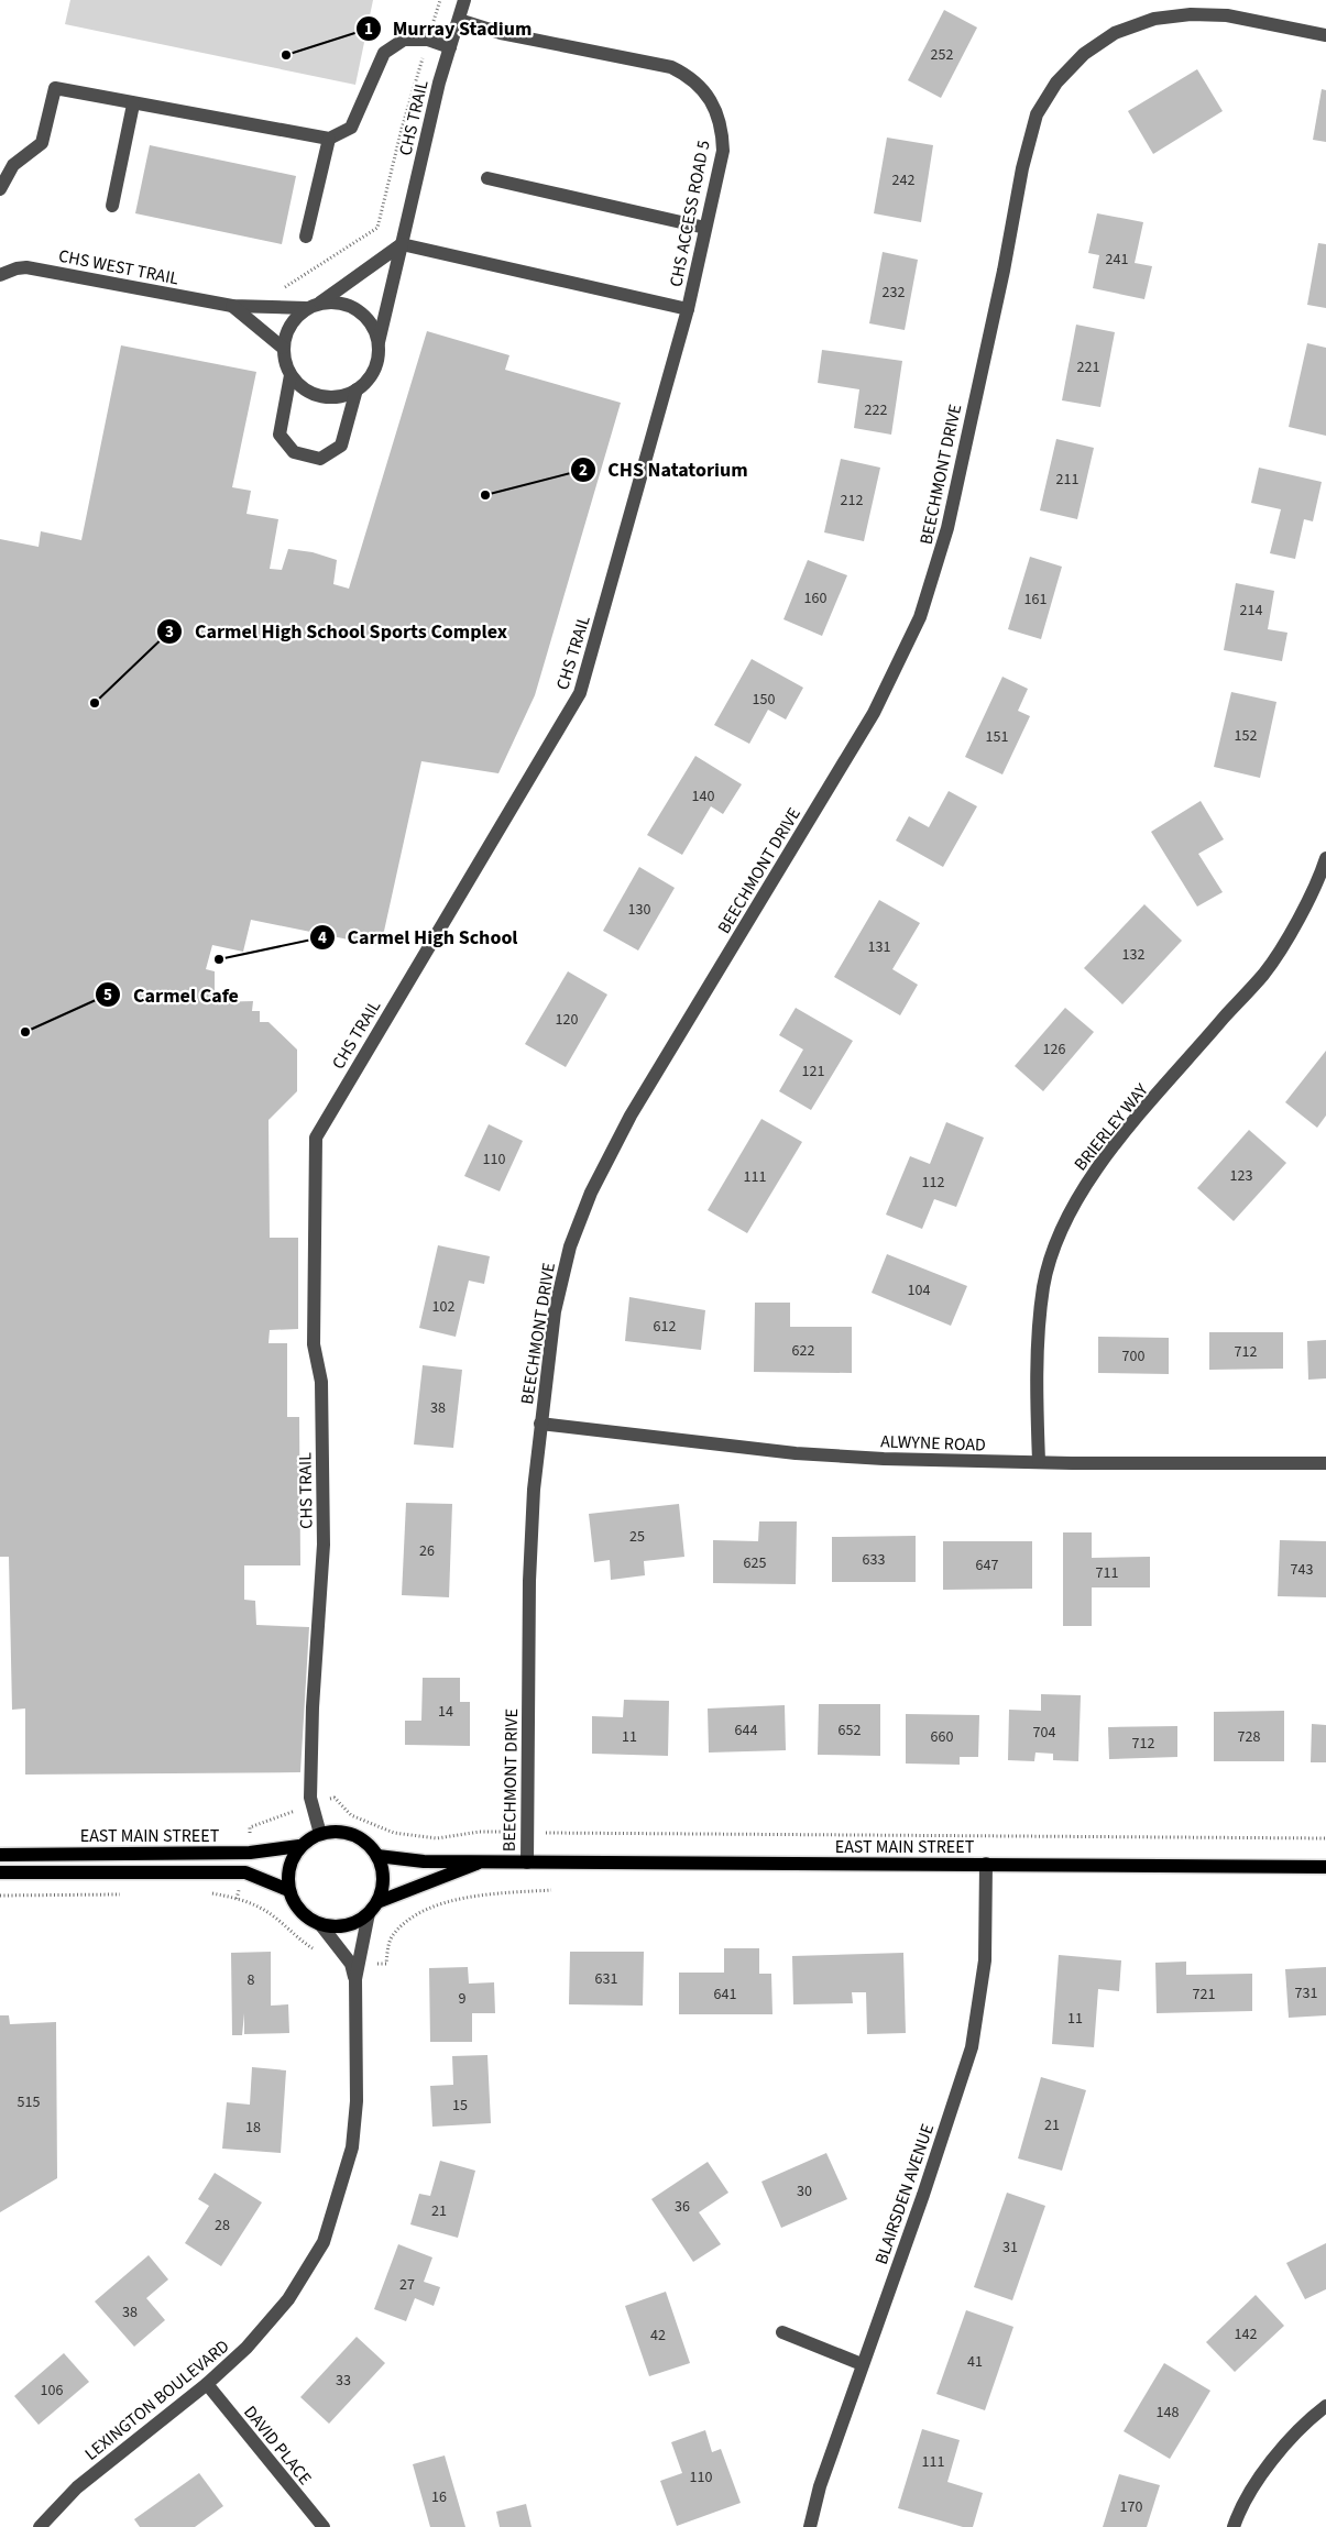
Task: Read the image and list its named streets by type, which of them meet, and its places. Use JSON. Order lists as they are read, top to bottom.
{
  "streets": {
    "main road": ["EAST MAIN STREET"],
    "street": [
      "CHS TRAIL",
      "CHS ACCESS ROAD 5",
      "CHS WEST TRAIL",
      "BEECHMONT DRIVE",
      "BRIERLEY WAY",
      "ALWYNE ROAD",
      "BLAIRSDEN AVENUE",
      "LEXINGTON BOULEVARD",
      "DAVID PLACE"
    ]
  },
  "crossings": [
    ["CHS TRAIL", "CHS ACCESS ROAD 5"],
    ["CHS TRAIL", "CHS WEST TRAIL"],
    ["CHS TRAIL", "EAST MAIN STREET"],
    ["CHS TRAIL", "LEXINGTON BOULEVARD"],
    ["BEECHMONT DRIVE", "ALWYNE ROAD"],
    ["BEECHMONT DRIVE", "EAST MAIN STREET"],
    ["BRIERLEY WAY", "ALWYNE ROAD"],
    ["EAST MAIN STREET", "BLAIRSDEN AVENUE"],
    ["EAST MAIN STREET", "LEXINGTON BOULEVARD"],
    ["LEXINGTON BOULEVARD", "DAVID PLACE"]
  ],
  "places": [
    "Murray Stadium",
    "CHS Natatorium",
    "Carmel High School Sports Complex",
    "Carmel High School",
    "Carmel Cafe"
  ],
  "house_numbers": [
    "252",
    "242",
    "241",
    "232",
    "221",
    "222",
    "211",
    "212",
    "160",
    "161",
    "214",
    "150",
    "152",
    "151",
    "140",
    "130",
    "131",
    "132",
    "120",
    "126",
    "121",
    "110",
    "123",
    "111",
    "112",
    "104",
    "102",
    "612",
    "622",
    "712",
    "700",
    "38",
    "25",
    "26",
    "633",
    "625",
    "647",
    "743",
    "711",
    "14",
    "644",
    "652",
    "704",
    "11",
    "660",
    "728",
    "712",
    "631",
    "8",
    "731",
    "641",
    "721",
    "9",
    "11",
    "515",
    "15",
    "21",
    "18",
    "30",
    "36",
    "21",
    "28",
    "31",
    "27",
    "38",
    "142",
    "42",
    "41",
    "33",
    "106",
    "148",
    "111",
    "110",
    "16",
    "170"
  ]
}
